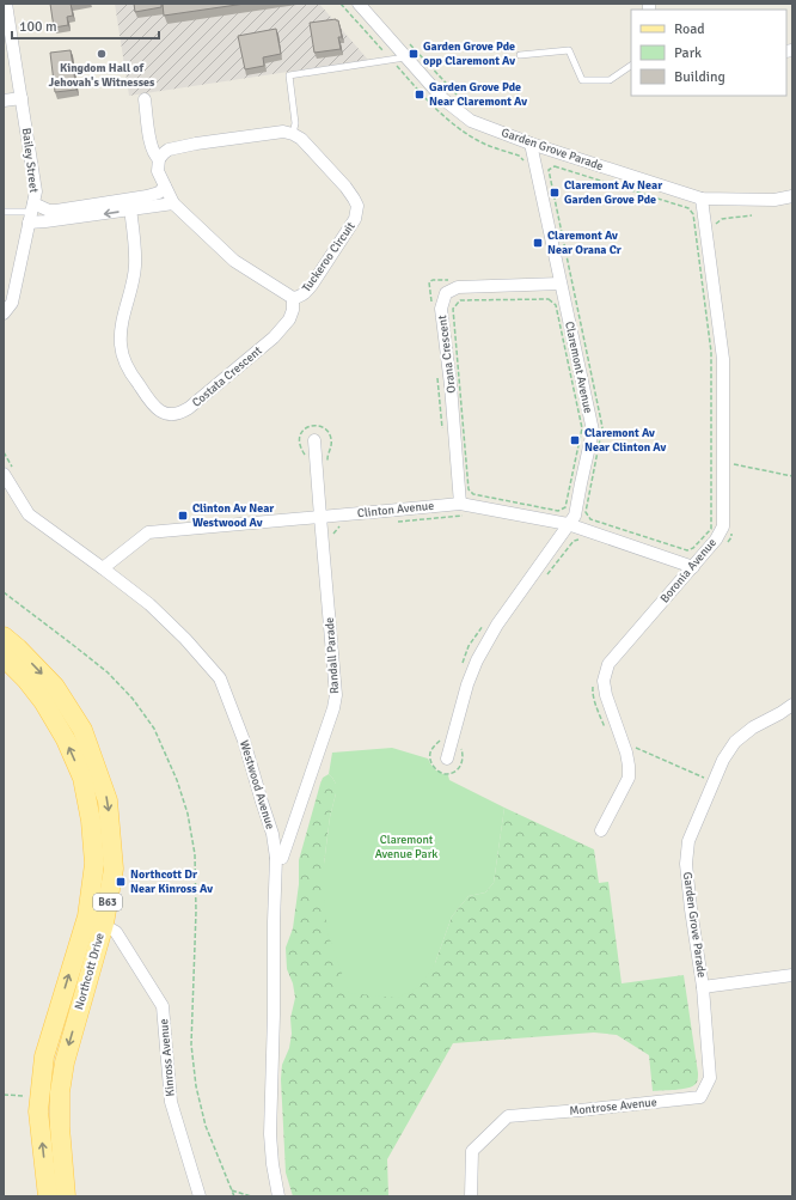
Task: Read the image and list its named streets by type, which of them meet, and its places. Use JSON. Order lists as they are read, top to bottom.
{
  "streets": {
    "main road": ["B63", "Northcott Drive"],
    "street": [
      "Garden Grove Parade",
      "Bailey Street",
      "Tuckeroo Circuit",
      "Orana Crescent",
      "Claremont Avenue",
      "Costata Crescent",
      "Clinton Avenue",
      "Boronia Avenue",
      "Randall Parade",
      "Westwood Avenue",
      "Kinross Avenue",
      "Montrose Avenue"
    ]
  },
  "crossings": [
    ["Garden Grove Parade", "Claremont Avenue"],
    ["Garden Grove Parade", "Boronia Avenue"],
    ["Garden Grove Parade", "Montrose Avenue"],
    ["Tuckeroo Circuit", "Costata Crescent"],
    ["Orana Crescent", "Claremont Avenue"],
    ["Orana Crescent", "Clinton Avenue"],
    ["Claremont Avenue", "Clinton Avenue"],
    ["Clinton Avenue", "Boronia Avenue"],
    ["Clinton Avenue", "Randall Parade"],
    ["Clinton Avenue", "Westwood Avenue"],
    ["Randall Parade", "Westwood Avenue"],
    ["Northcott Drive", "Kinross Avenue"]
  ],
  "parks": ["Claremont Avenue Park"],
  "places": {
    "other": ["Kingdom Hall of Jehovah's Witnesses"],
    "transit": [
      "Garden Grove Pde opp Claremont Av",
      "Garden Grove Pde Near Claremont Av",
      "Claremont Av Near Garden Grove Pde",
      "Claremont Av Near Orana Cr",
      "Claremont Av Near Clinton Av",
      "Clinton Av Near Westwood Av",
      "Northcott Dr Near Kinross Av"
    ]
  },
  "legend": ["Road", "Park", "Building"],
  "scale_bar": "100 m"
}
